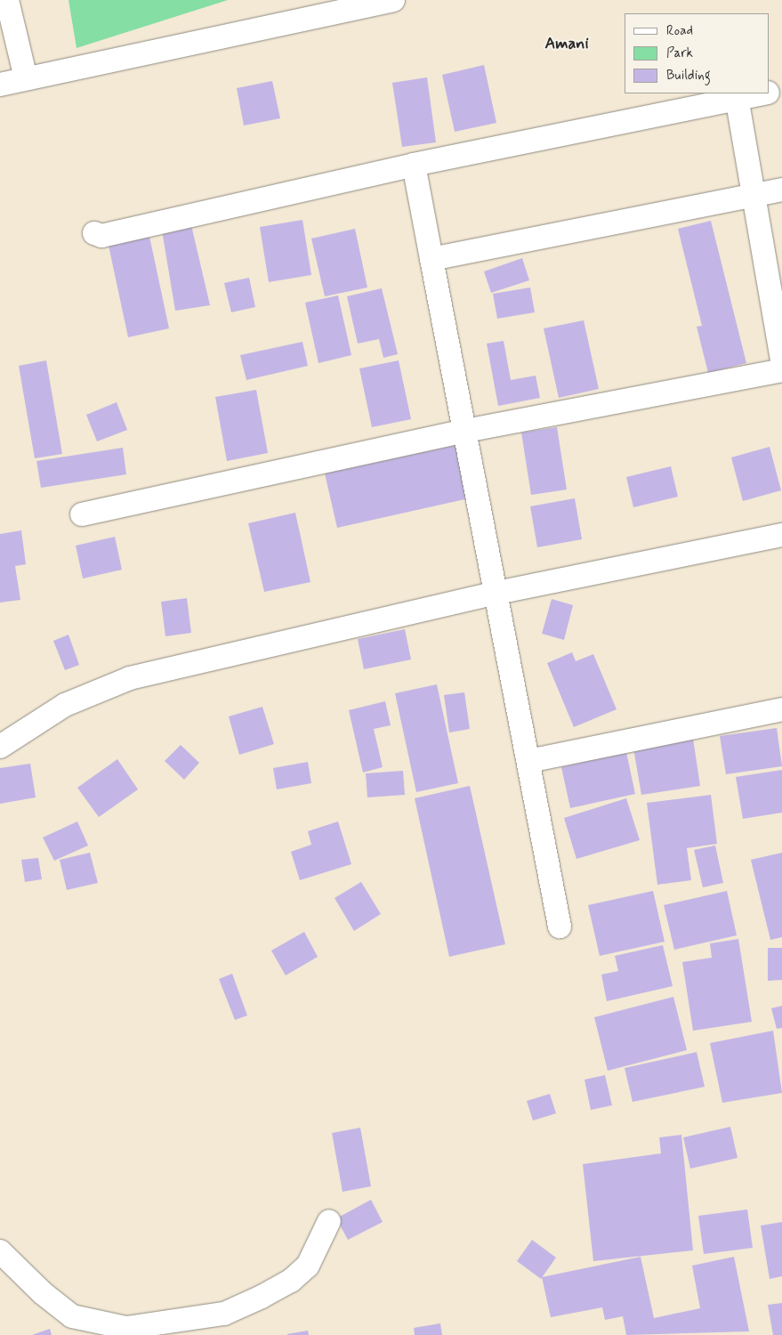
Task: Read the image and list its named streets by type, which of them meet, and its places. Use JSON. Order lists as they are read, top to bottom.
{
  "districts": ["Amani"],
  "legend": ["Road", "Park", "Building"]
}
